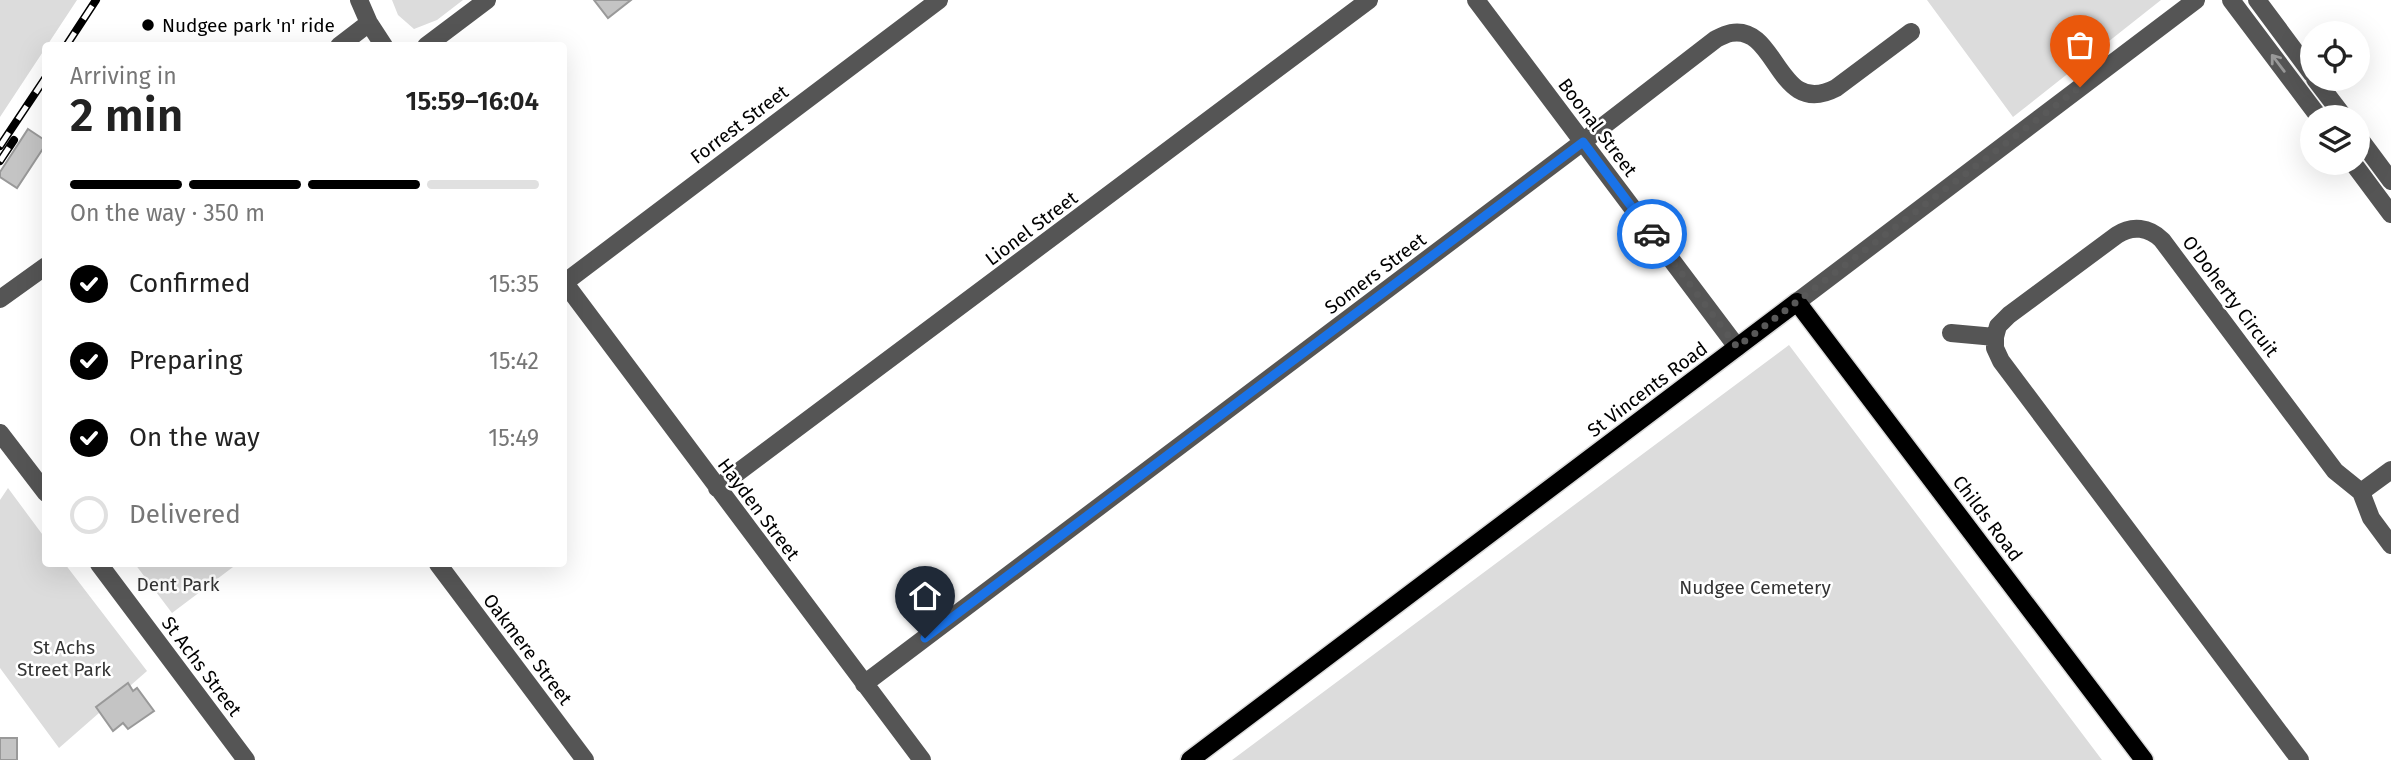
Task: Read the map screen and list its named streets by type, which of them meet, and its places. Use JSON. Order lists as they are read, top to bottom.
{
  "streets": {
    "main road": ["St Vincents Road", "Childs Road"],
    "street": [
      "Forrest Street",
      "Boonal Street",
      "Lionel Street",
      "Somers Street",
      "O'Doherty Circuit",
      "Hayden Street",
      "Oakmere Street",
      "St Achs Street"
    ]
  },
  "crossings": [
    ["Boonal Street", "Somers Street"],
    ["Boonal Street", "St Vincents Road"],
    ["Lionel Street", "Hayden Street"],
    ["Somers Street", "Hayden Street"],
    ["St Vincents Road", "Childs Road"]
  ],
  "parks": ["Dent Park", "Nudgee Cemetery", "St Achs Street Park"],
  "places": ["Nudgee park 'n' ride"],
  "page": {
    "heading": ["2 min", "Arriving in", "15:59–16:04"],
    "bar": "On the way · 350 m",
    "list": [
      ["Confirmed", "15:35"],
      ["Preparing", "15:42"],
      ["On the way", "15:49"],
      "Delivered"
    ]
  }
}
